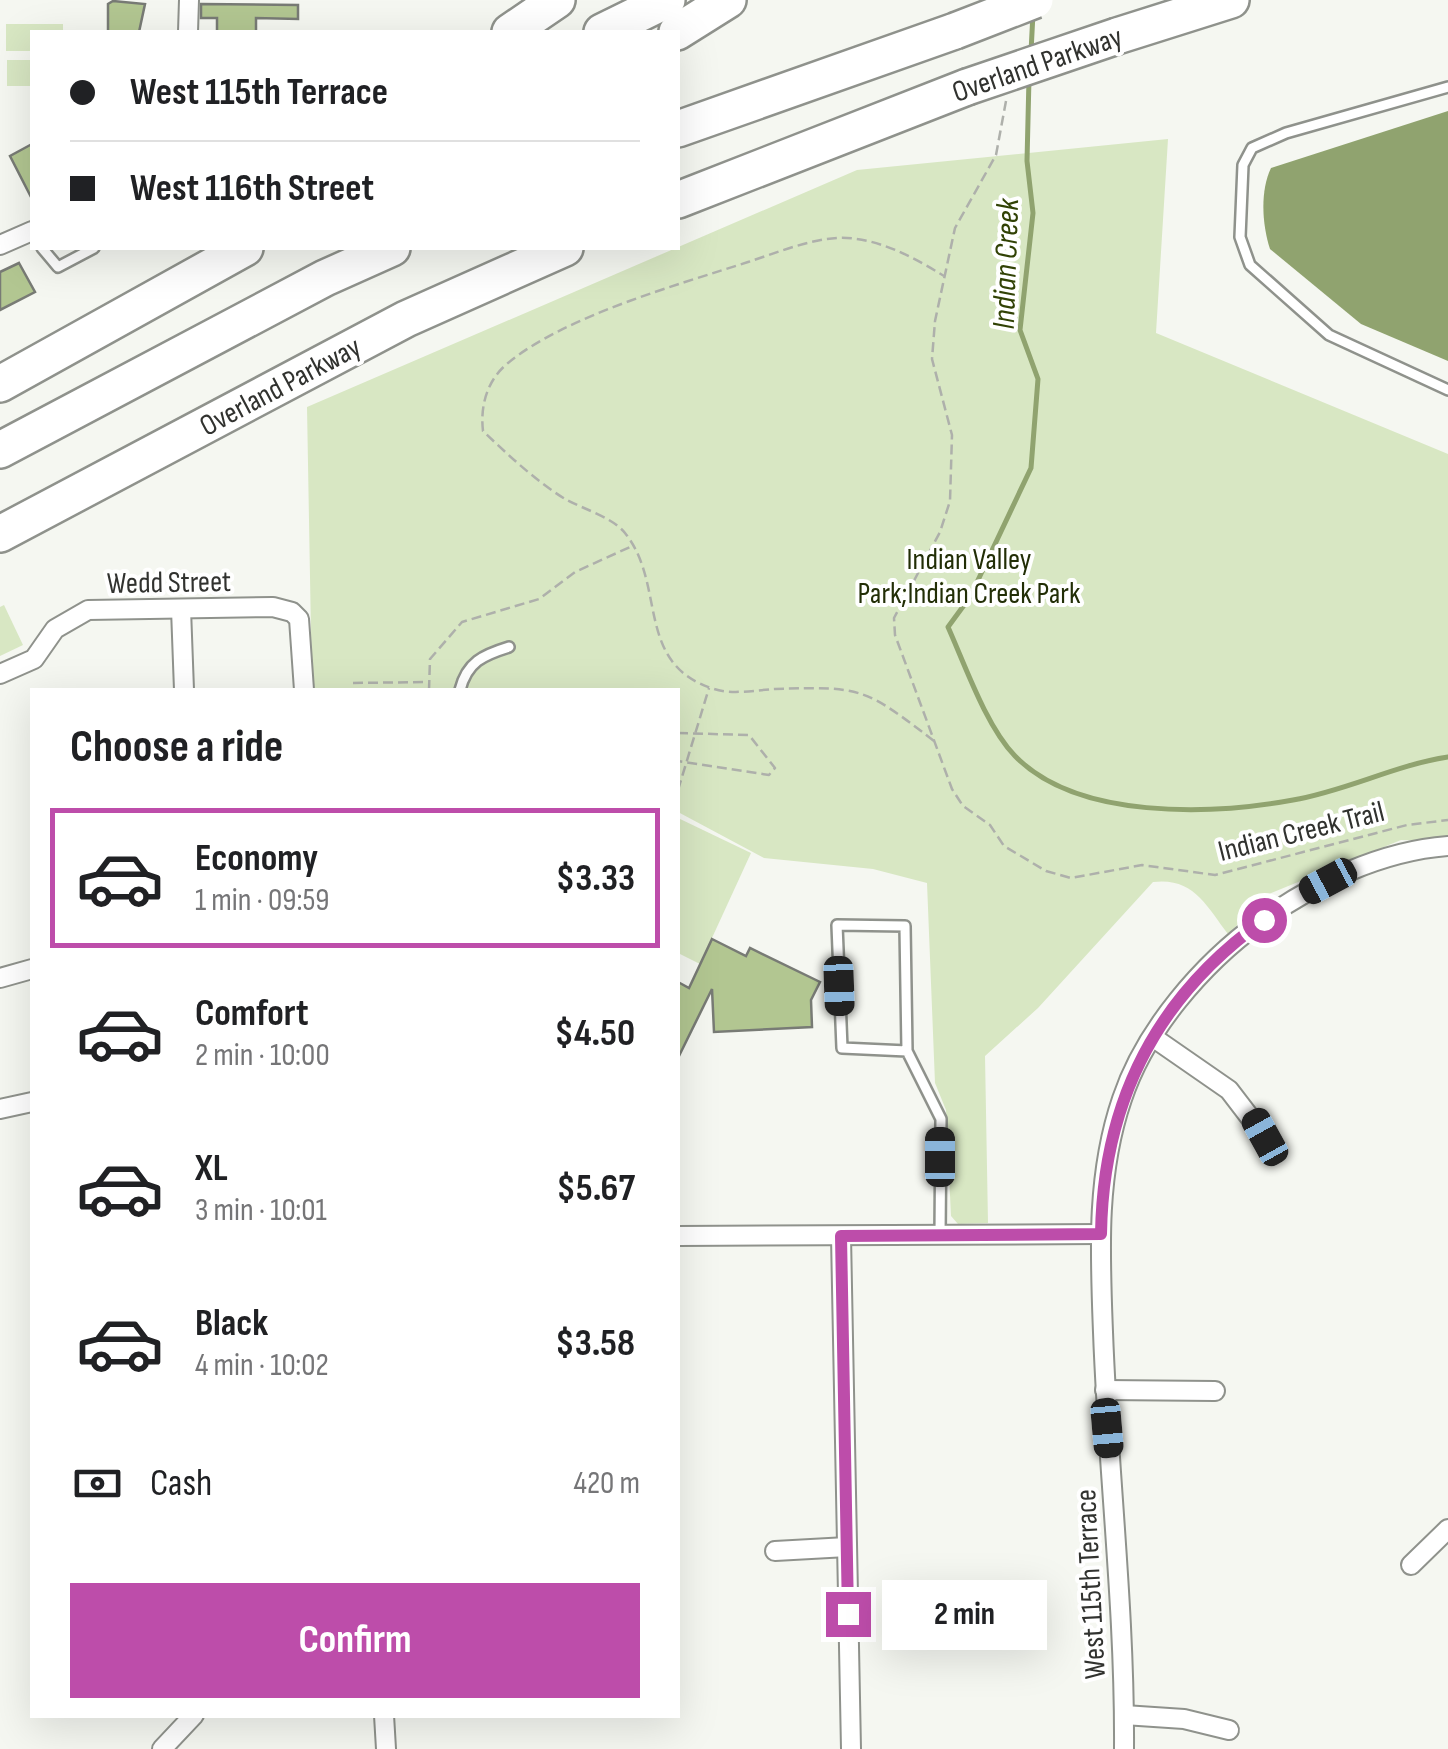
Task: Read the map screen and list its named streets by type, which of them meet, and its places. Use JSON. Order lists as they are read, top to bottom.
{
  "streets": {
    "highway": ["Overland Parkway"],
    "street": ["Wedd Street", "West 115th Terrace"],
    "path": ["Indian Creek Trail"]
  },
  "water": ["Indian Creek"],
  "parks": ["Indian Valley Park;Indian Creek Park"],
  "page": {
    "banner": ["West 115th Terrace", "West 116th Street"],
    "heading": "Choose a ride",
    "list": [
      {
        "name": "Economy",
        "note": "1 min · 09:59",
        "value": "$3.33"
      },
      {
        "name": "Comfort",
        "note": "2 min · 10:00",
        "value": "$4.50"
      },
      {
        "name": "XL",
        "note": "3 min · 10:01",
        "value": "$5.67"
      },
      {
        "name": "Black",
        "note": "4 min · 10:02",
        "value": "$3.58"
      }
    ],
    "pay": ["Cash", "420 m"],
    "buttons": "Confirm",
    "bubble": "2 min"
  }
}
